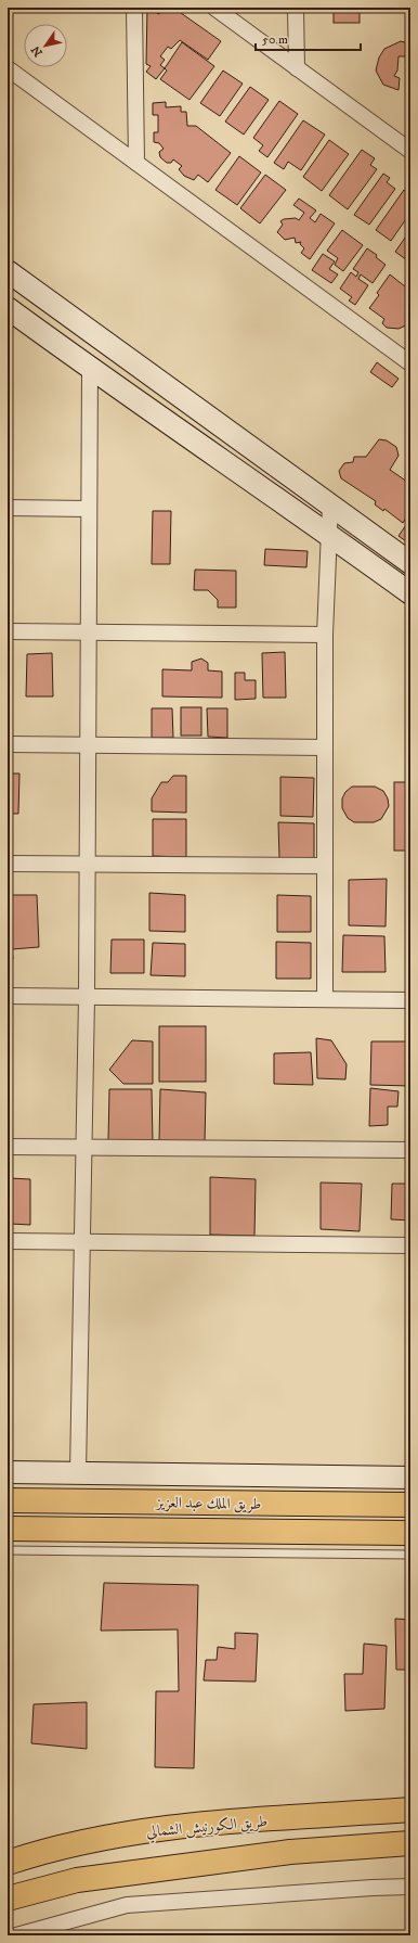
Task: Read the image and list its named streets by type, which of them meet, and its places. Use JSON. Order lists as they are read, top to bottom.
{
  "streets": {
    "main road": ["طريق الملك عبد العزيز", "طريق الكورنيش الشمالي"]
  },
  "scale_bar": "50 m",
  "north": "bottom left"
}
